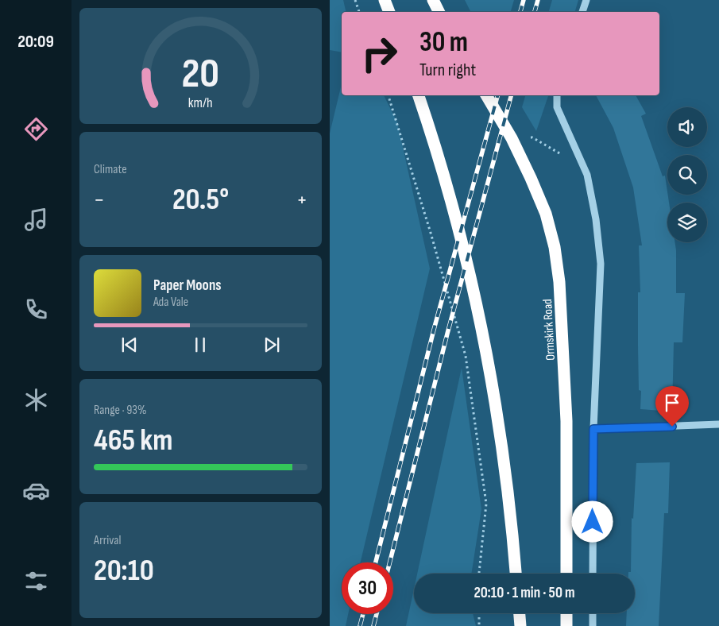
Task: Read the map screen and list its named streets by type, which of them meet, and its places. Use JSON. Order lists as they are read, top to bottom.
{
  "streets": {
    "highway": ["Ormskirk Road"]
  },
  "page": {
    "tabs": "20:09",
    "turn": ["30 m", "Turn right"],
    "tile": [
      "Climate",
      ["Range · 93%", "465 km"],
      ["Arrival", "20:10"]
    ],
    "heat": ["−", "20.5°", "+"],
    "song": ["Paper Moons", "Ada Vale"],
    "limit": "30",
    "trip": "20:10 · 1 min · 50 m",
    "gauge": ["20", "km/h"]
  }
}
